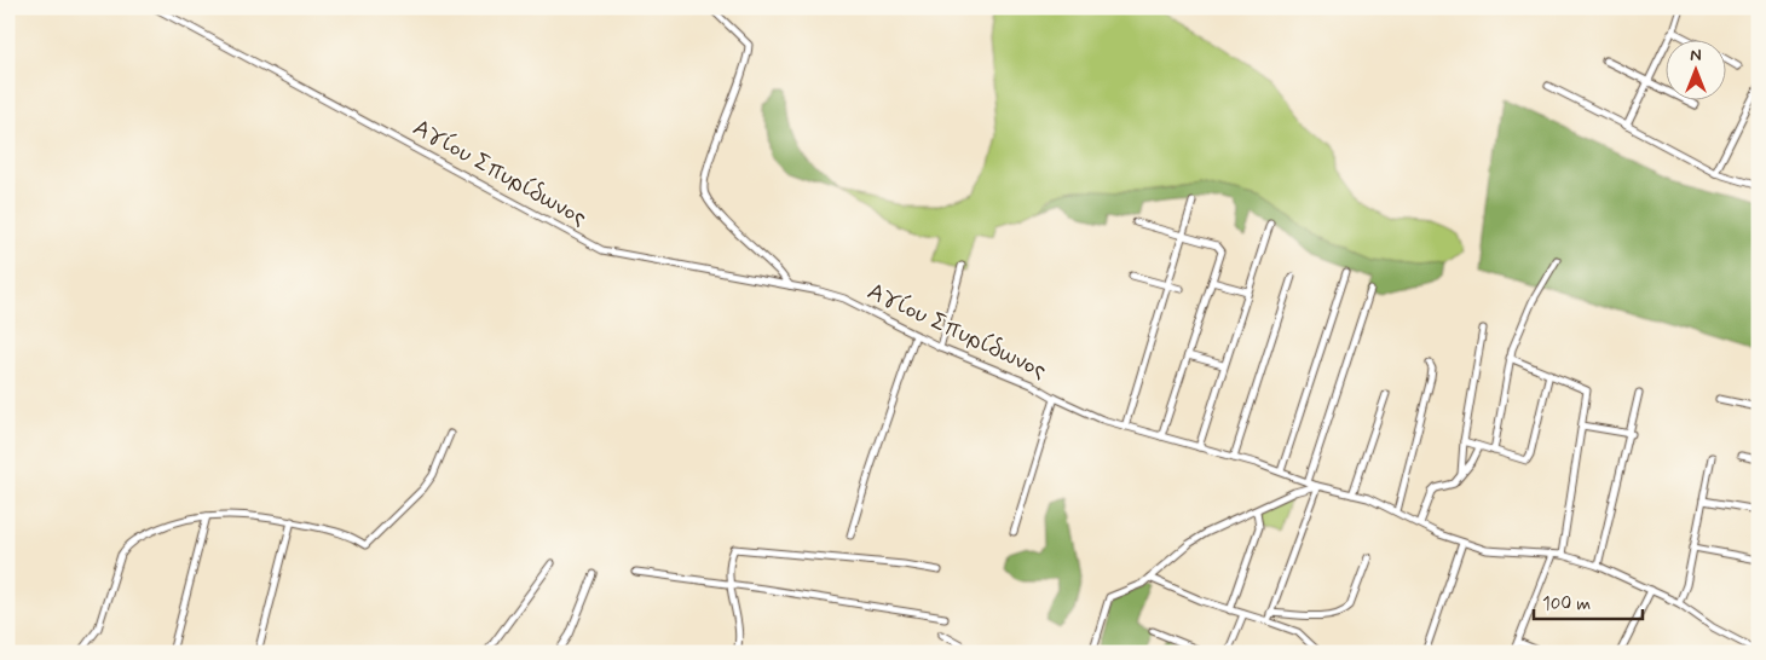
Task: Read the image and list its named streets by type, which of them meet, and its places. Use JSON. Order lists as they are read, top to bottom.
{
  "streets": {
    "street": ["Αγίου Σπυρίδωνος"]
  },
  "scale_bar": "100 m",
  "north": "top"
}
